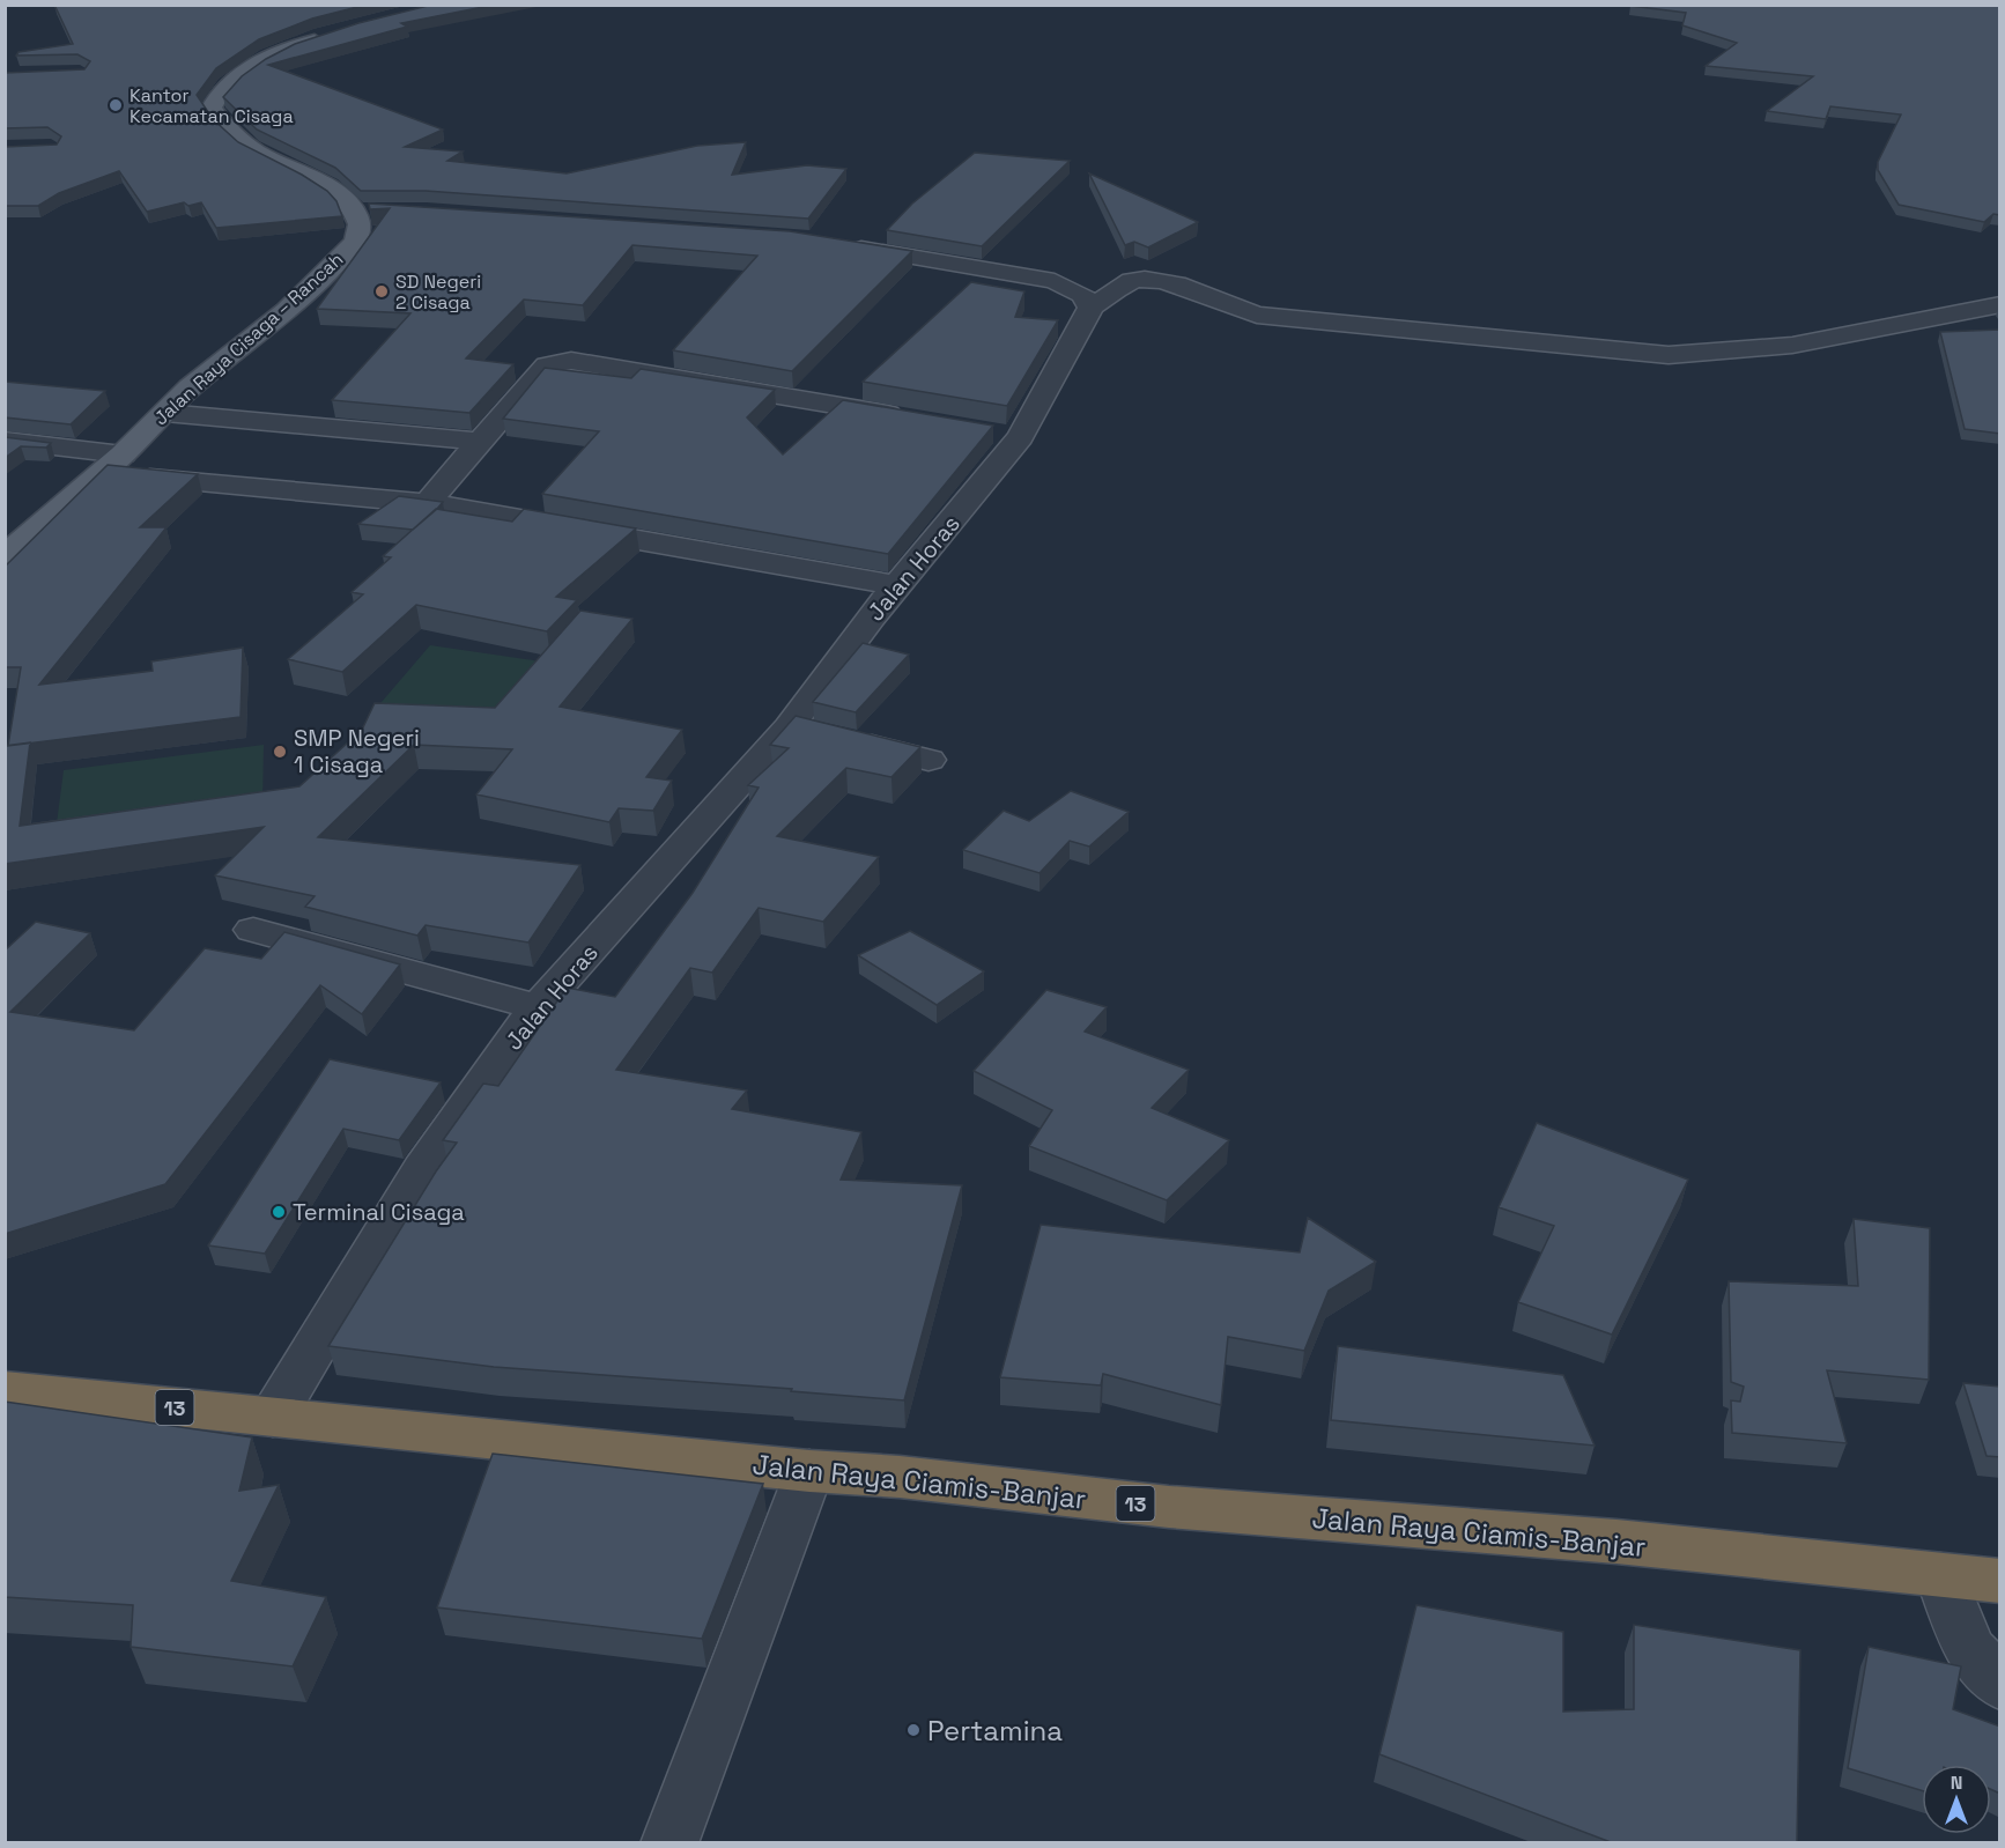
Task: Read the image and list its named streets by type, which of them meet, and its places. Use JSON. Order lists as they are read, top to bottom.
{
  "streets": {
    "highway": ["13", "Jalan Raya Ciamis-Banjar"],
    "main road": ["Jalan Raya Cisaga – Rancah"],
    "street": ["Jalan Horas"]
  },
  "crossings": [
    ["Jalan Horas", "Jalan Raya Ciamis-Banjar"]
  ],
  "places": [
    "Kantor Kecamatan Cisaga",
    "SD Negeri 2 Cisaga",
    "SMP Negeri 1 Cisaga",
    "Terminal Cisaga",
    "Pertamina"
  ],
  "north": "top"
}
